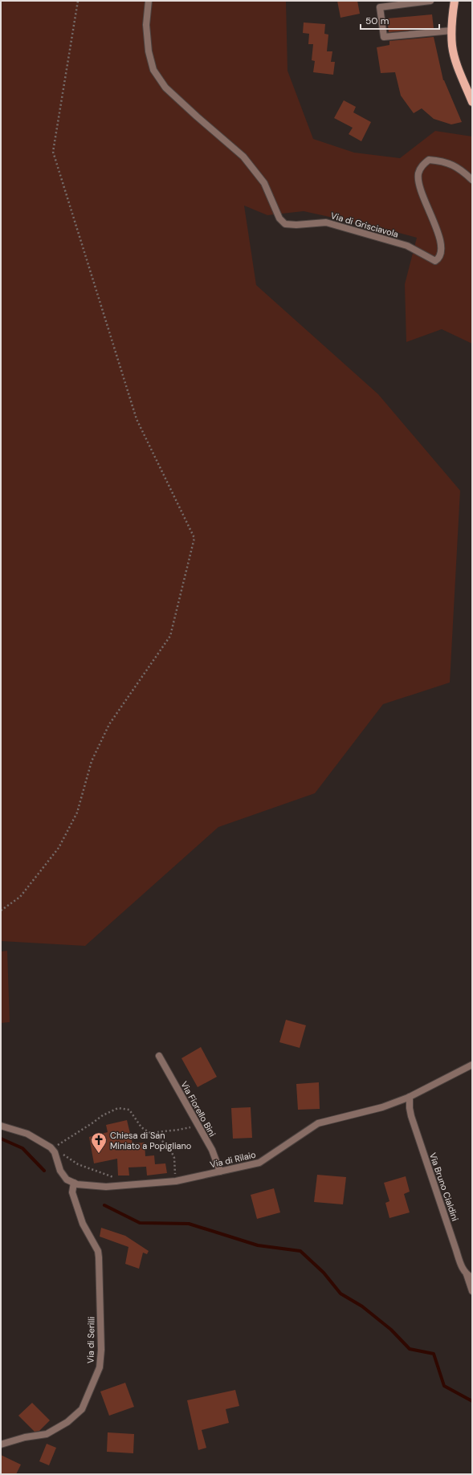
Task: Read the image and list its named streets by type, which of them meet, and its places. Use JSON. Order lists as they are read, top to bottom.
{
  "streets": {
    "street": [
      "Via di Grisciavola",
      "Via Fiorello Bini",
      "Via di Rilaio",
      "Via Bruno Cialdini",
      "Via di Serilli"
    ]
  },
  "crossings": [
    ["Via Fiorello Bini", "Via di Rilaio"],
    ["Via di Rilaio", "Via Bruno Cialdini"],
    ["Via di Rilaio", "Via di Serilli"]
  ],
  "places": {
    "church": ["Chiesa di San Miniato a Popigliano"]
  },
  "scale_bar": "50 m"
}
